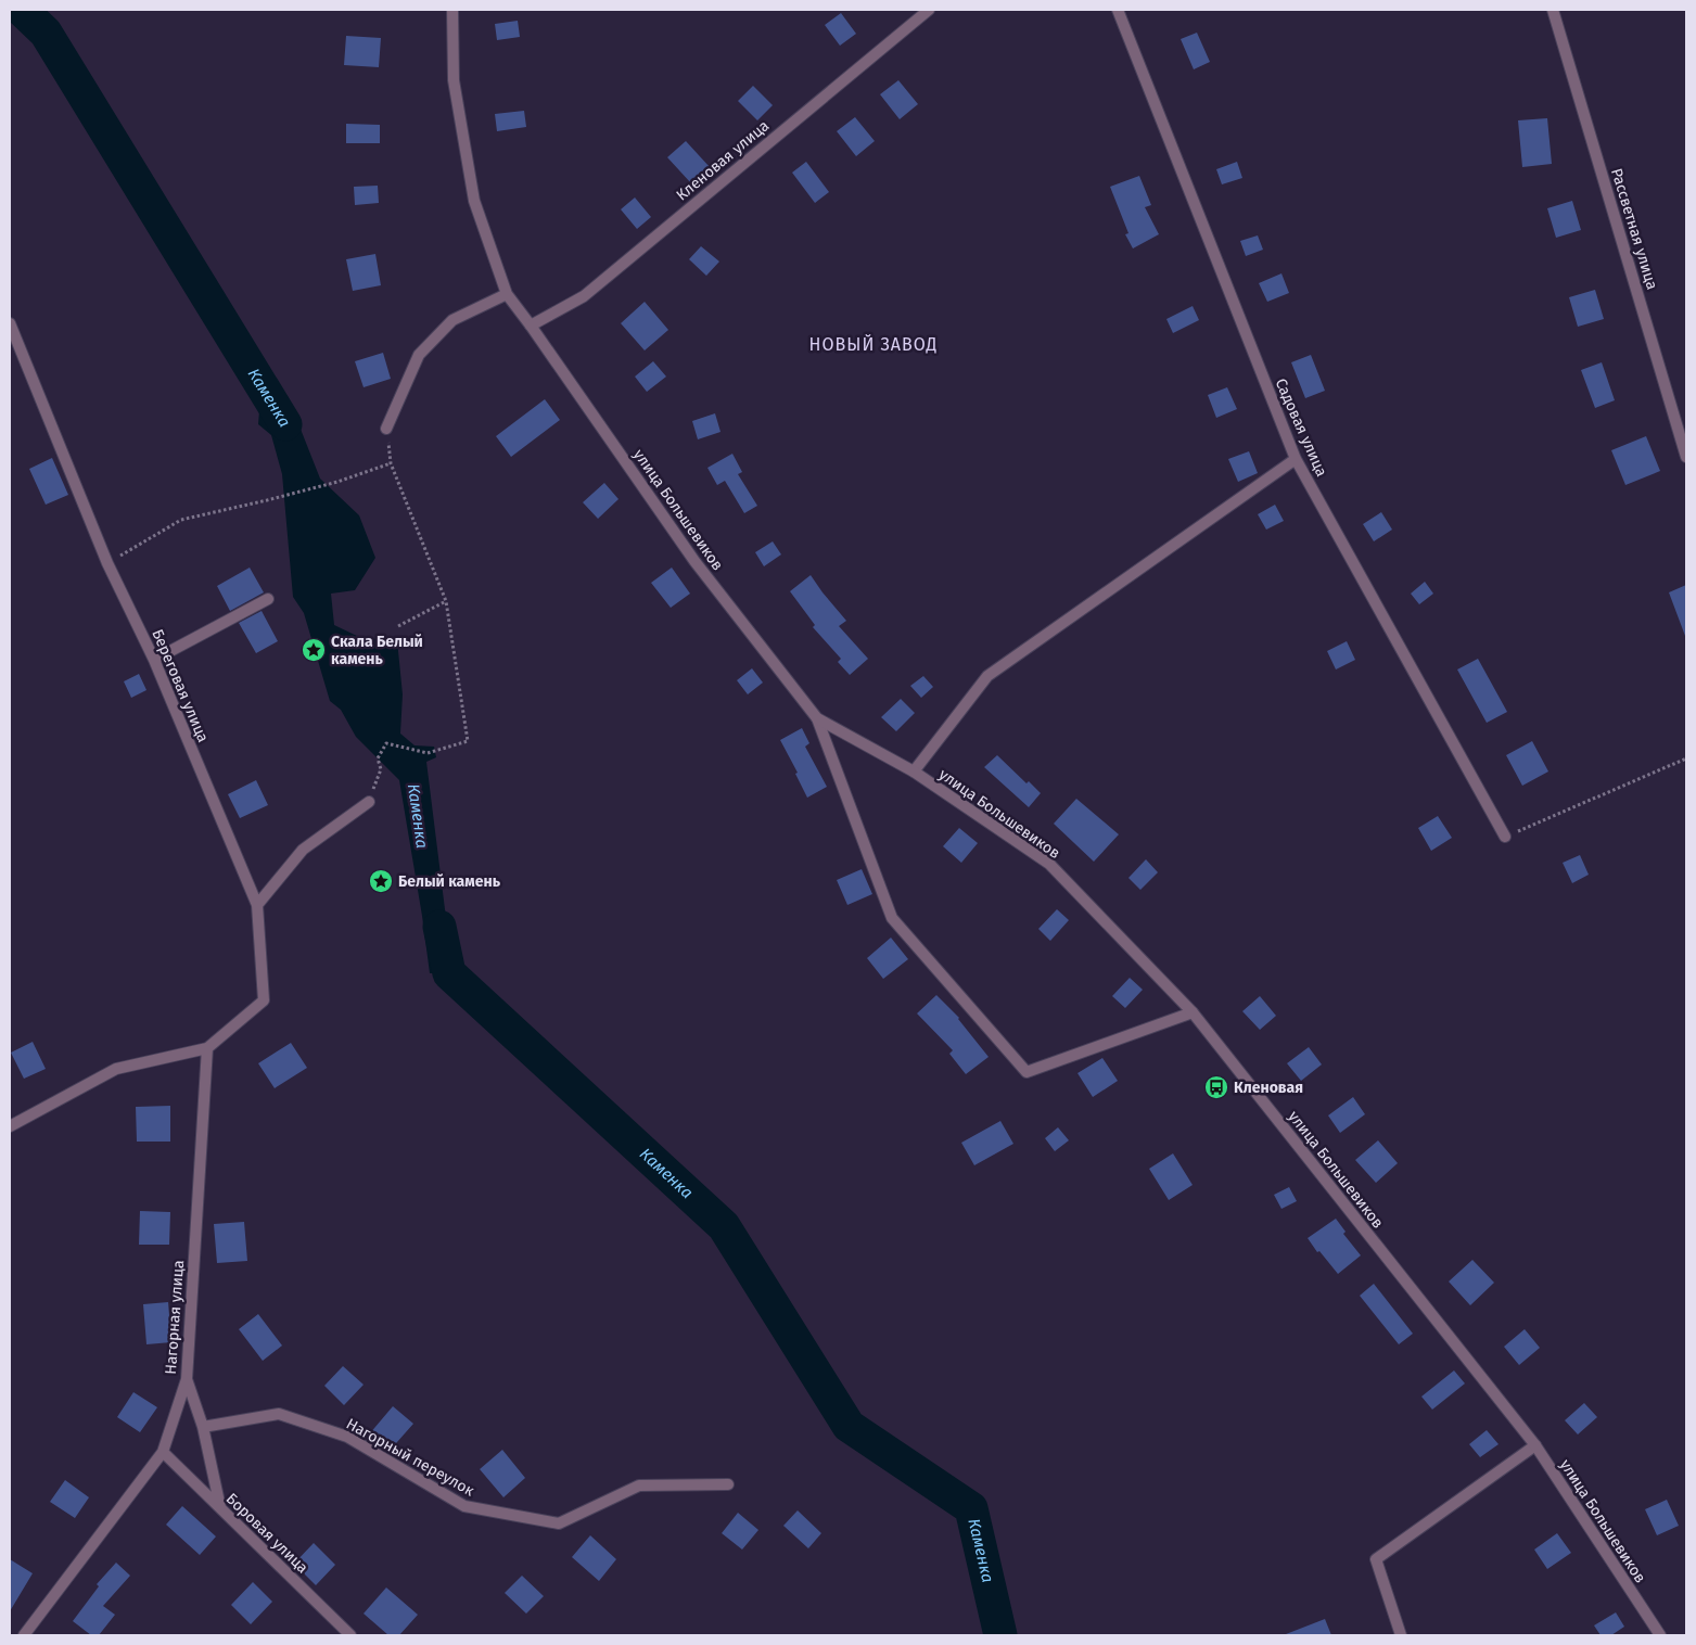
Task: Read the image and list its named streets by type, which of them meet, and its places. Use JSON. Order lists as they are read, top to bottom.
{
  "streets": {
    "street": [
      "Кленовая улица",
      "Рассветная улица",
      "Садовая улица",
      "улица Большевиков",
      "Береговая улица",
      "Нагорная улица",
      "Нагорный переулок",
      "Боровая улица"
    ]
  },
  "crossings": [
    ["Кленовая улица", "улица Большевиков"],
    ["Береговая улица", "Нагорная улица"],
    ["Нагорная улица", "Боровая улица"]
  ],
  "districts": ["НОВЫЙ ЗАВОД"],
  "water": ["Каменка"],
  "places": {
    "place": ["Скала Белый камень", "Белый камень"],
    "bus stop": ["Кленовая"]
  }
}
